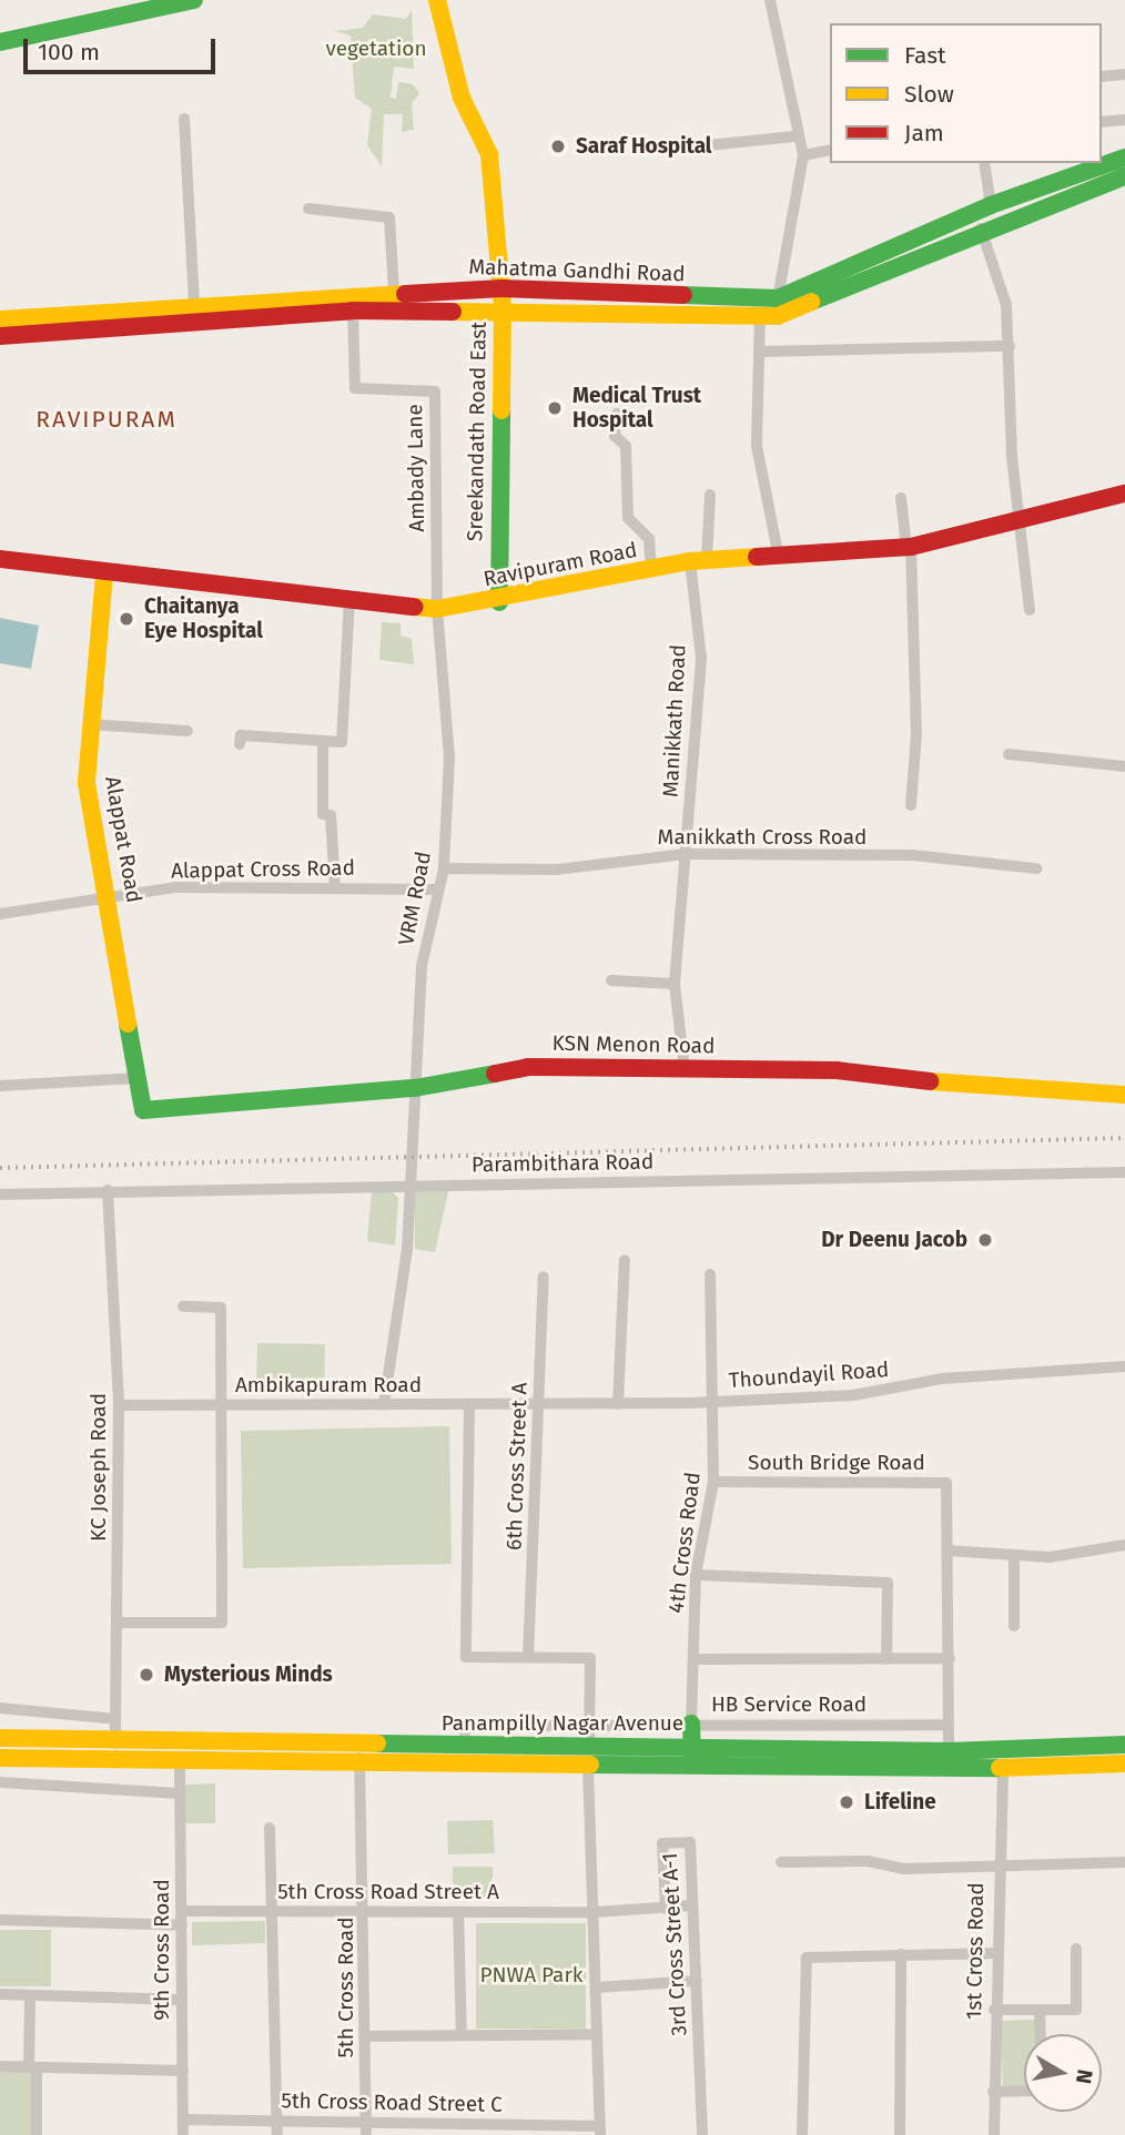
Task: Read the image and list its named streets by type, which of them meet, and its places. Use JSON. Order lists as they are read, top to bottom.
{
  "streets": {
    "street": [
      "Mahatma Gandhi Road",
      "Sreekandath Road East",
      "Ambady Lane",
      "Ravipuram Road",
      "Manikkath Road",
      "Manikkath Cross Road",
      "Alappat Road",
      "Alappat Cross Road",
      "VRM Road",
      "KSN Menon Road",
      "Parambithara Road",
      "Thoundayil Road",
      "Ambikapuram Road",
      "South Bridge Road",
      "6th Cross Street A",
      "KC Joseph Road",
      "4th Cross Road",
      "HB Service Road",
      "Panampilly Nagar Avenue",
      "5th Cross Road Street A",
      "3rd Cross Street A-1",
      "9th Cross Road",
      "1st Cross Road",
      "5th Cross Road",
      "5th Cross Road Street C"
    ]
  },
  "crossings": [
    ["Mahatma Gandhi Road", "Sreekandath Road East"],
    ["Mahatma Gandhi Road", "Ambady Lane"],
    ["Sreekandath Road East", "Ravipuram Road"],
    ["Ambady Lane", "Ravipuram Road"],
    ["Ambady Lane", "VRM Road"],
    ["Ravipuram Road", "Manikkath Road"],
    ["Ravipuram Road", "Alappat Road"],
    ["Ravipuram Road", "VRM Road"],
    ["Manikkath Road", "Manikkath Cross Road"],
    ["Manikkath Road", "KSN Menon Road"],
    ["Manikkath Cross Road", "VRM Road"],
    ["Alappat Road", "Alappat Cross Road"],
    ["Alappat Road", "KSN Menon Road"],
    ["Alappat Cross Road", "VRM Road"],
    ["VRM Road", "KSN Menon Road"],
    ["VRM Road", "Parambithara Road"],
    ["VRM Road", "Ambikapuram Road"],
    ["Parambithara Road", "KC Joseph Road"],
    ["Thoundayil Road", "Ambikapuram Road"],
    ["Thoundayil Road", "6th Cross Street A"],
    ["Thoundayil Road", "4th Cross Road"],
    ["Ambikapuram Road", "6th Cross Street A"],
    ["Ambikapuram Road", "KC Joseph Road"],
    ["South Bridge Road", "4th Cross Road"],
    ["KC Joseph Road", "Panampilly Nagar Avenue"],
    ["4th Cross Road", "HB Service Road"],
    ["HB Service Road", "Panampilly Nagar Avenue"],
    ["Panampilly Nagar Avenue", "9th Cross Road"],
    ["Panampilly Nagar Avenue", "1st Cross Road"],
    ["Panampilly Nagar Avenue", "5th Cross Road"],
    ["5th Cross Road Street A", "3rd Cross Street A-1"],
    ["5th Cross Road Street A", "9th Cross Road"],
    ["5th Cross Road Street A", "5th Cross Road"],
    ["9th Cross Road", "5th Cross Road Street C"],
    ["5th Cross Road", "5th Cross Road Street C"]
  ],
  "districts": ["RAVIPURAM"],
  "parks": ["vegetation", "PNWA Park"],
  "places": [
    "Saraf Hospital",
    "Medical Trust Hospital",
    "Chaitanya Eye Hospital",
    "Dr Deenu Jacob",
    "Mysterious Minds",
    "Lifeline"
  ],
  "legend": ["Fast", "Slow", "Jam"],
  "scale_bar": "100 m",
  "north": "right"
}
